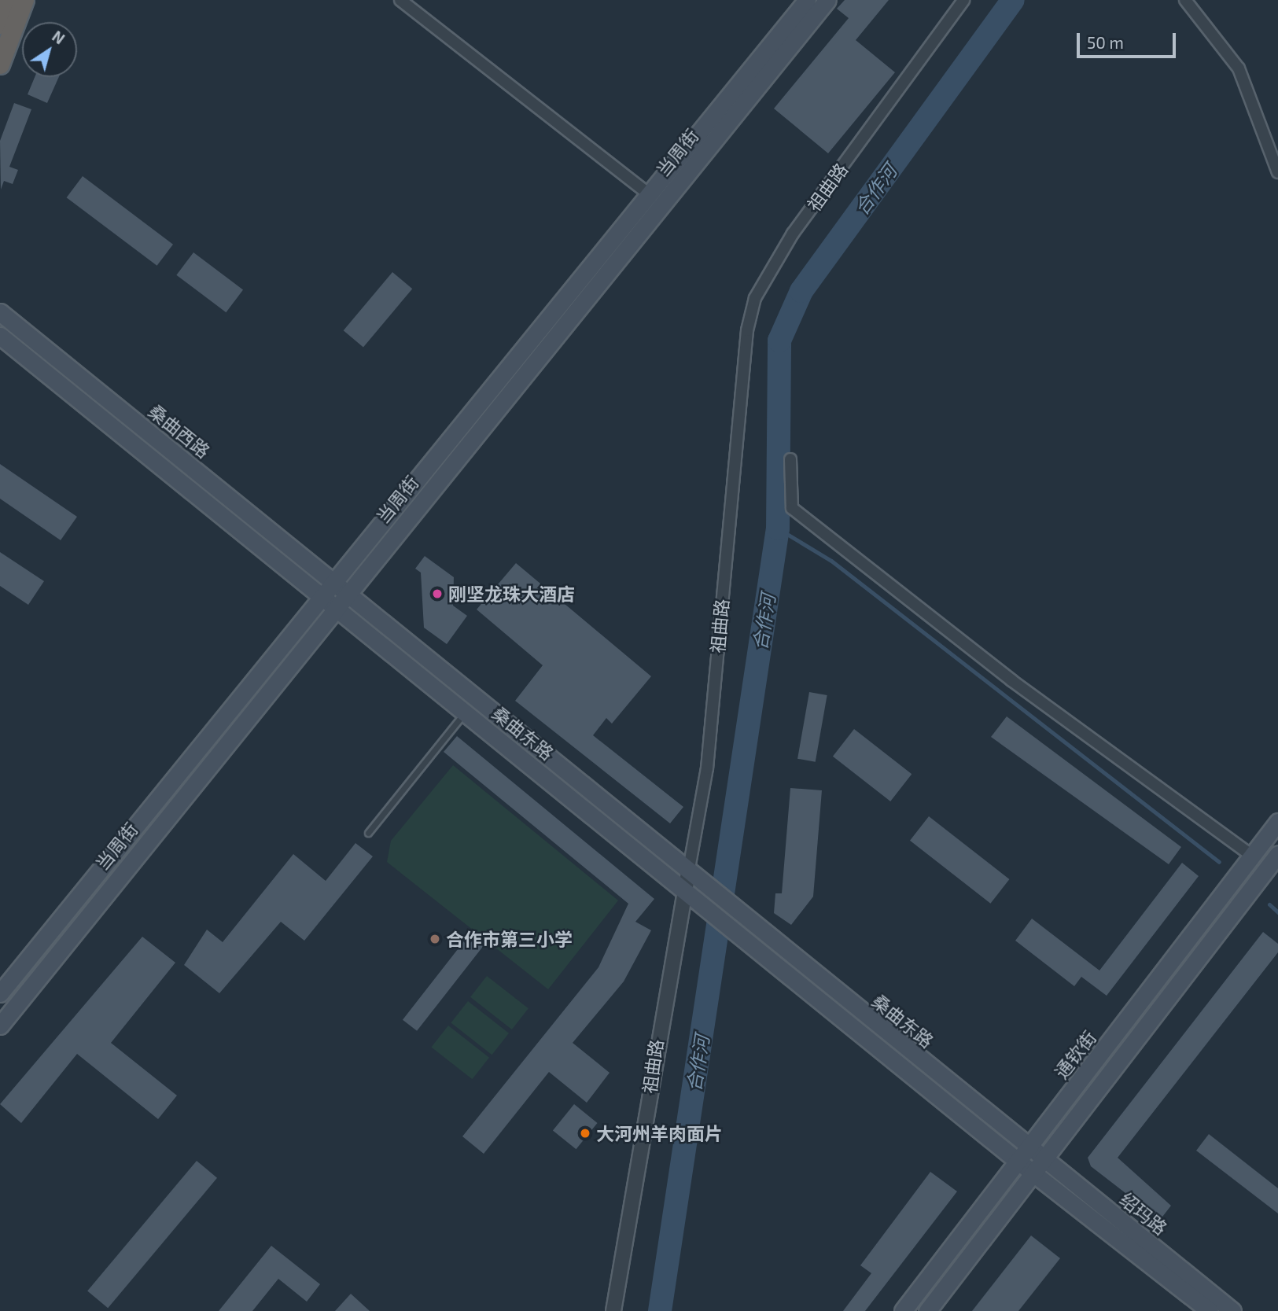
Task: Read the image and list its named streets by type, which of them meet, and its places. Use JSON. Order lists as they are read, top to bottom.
{
  "streets": {
    "main road": [
      "当周街",
      "桑曲西路",
      "桑曲东路",
      "通钦街",
      "绍玛路"
    ],
    "street": ["祖曲路"]
  },
  "crossings": [
    ["当周街", "桑曲西路"],
    ["当周街", "桑曲东路"],
    ["祖曲路", "桑曲东路"],
    ["桑曲西路", "桑曲东路"],
    ["桑曲东路", "通钦街"],
    ["桑曲东路", "绍玛路"],
    ["通钦街", "绍玛路"]
  ],
  "water": ["合作河"],
  "places": ["刚坚龙珠大酒店", "合作市第三小学", "大河州羊肉面片"],
  "scale_bar": "50 m",
  "north": "top right"
}
